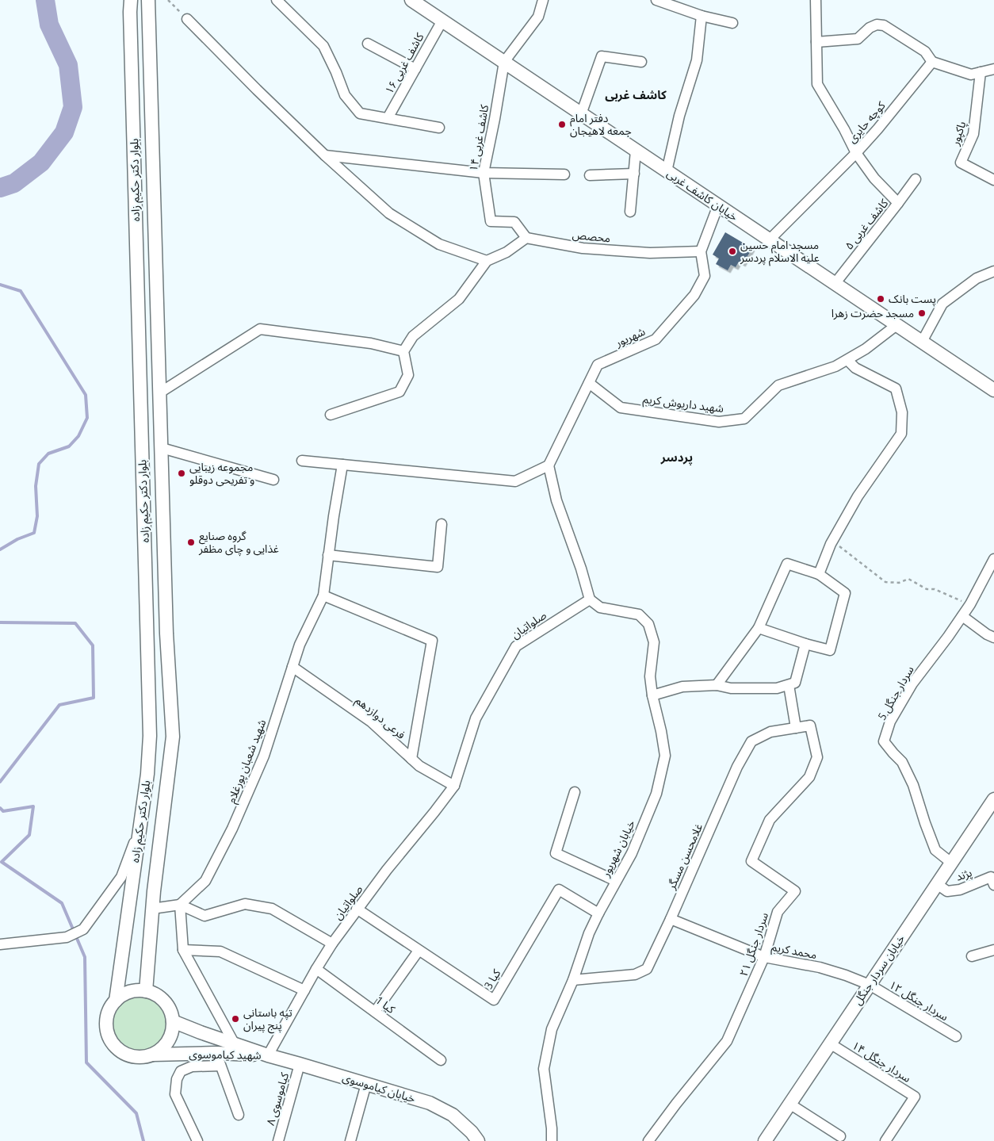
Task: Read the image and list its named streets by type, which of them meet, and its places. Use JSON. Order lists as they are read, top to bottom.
{
  "streets": {
    "main road": [
      "بلوار دکتر حکیم زاده",
      "خیابان کاشف غربی",
      "خیابان سردار جنگل",
      "شهید کیاموسوی",
      "خیابان کیاموسوی"
    ],
    "street": [
      "کاشف غربی ۱۶",
      "کوچه حایری",
      "پاکپور",
      "کاشف غربی ۱۴",
      "کاشف غربی ۵",
      "محصص",
      "شهریور",
      "شهید داریوش کریم",
      "صلواتیان",
      "سردار جنگل 5",
      "فرعی دوازدهم",
      "شهید شعبان پورغلام",
      "خیابان شهریور",
      "غلامحسن مسگر",
      "پژند",
      "سردار جنگل ۲۱",
      "محمد کریم",
      "کیا 3",
      "سردار جنگل ۱۲",
      "کیا 1",
      "سردار جنگل ۱۴",
      "کیاموسوی ۸"
    ]
  },
  "crossings": [
    ["کاشف غربی ۱۶", "خیابان کاشف غربی"],
    ["کوچه حایری", "خیابان کاشف غربی"],
    ["کاشف غربی ۱۴", "خیابان کاشف غربی"],
    ["کاشف غربی ۱۴", "محصص"],
    ["بلوار دکتر حکیم زاده", "شهید کیاموسوی"],
    ["خیابان کاشف غربی", "کاشف غربی ۵"],
    ["خیابان کاشف غربی", "شهید داریوش کریم"],
    ["محصص", "شهریور"],
    ["شهریور", "شهید داریوش کریم"],
    ["صلواتیان", "فرعی دوازدهم"],
    ["صلواتیان", "خیابان شهریور"],
    ["صلواتیان", "کیا 3"],
    ["صلواتیان", "کیا 1"],
    ["صلواتیان", "شهید کیاموسوی"],
    ["صلواتیان", "خیابان کیاموسوی"],
    ["سردار جنگل 5", "خیابان سردار جنگل"],
    ["فرعی دوازدهم", "شهید شعبان پورغلام"],
    ["خیابان شهریور", "غلامحسن مسگر"],
    ["خیابان شهریور", "کیا 3"],
    ["غلامحسن مسگر", "سردار جنگل ۲۱"],
    ["غلامحسن مسگر", "محمد کریم"],
    ["پژند", "خیابان سردار جنگل"],
    ["سردار جنگل ۲۱", "محمد کریم"],
    ["محمد کریم", "خیابان سردار جنگل"],
    ["محمد کریم", "سردار جنگل ۱۲"],
    ["خیابان سردار جنگل", "سردار جنگل ۱۲"],
    ["خیابان سردار جنگل", "سردار جنگل ۱۴"],
    ["شهید کیاموسوی", "خیابان کیاموسوی"],
    ["خیابان کیاموسوی", "کیاموسوی ۸"]
  ],
  "districts": ["کاشف غربی", "پردسر"],
  "places": [
    "دفتر امام جمعه لاهیجان",
    "مسجد امام حسین علیه الاسلام پردسر",
    "پست بانک",
    "مسجد حضرت زهرا",
    "مجموعه زیبایی و تفریحی دوقلو",
    "گروه صنایع غذایی و چای مظفر",
    "تپه باستانی پنج پیران"
  ]
}
